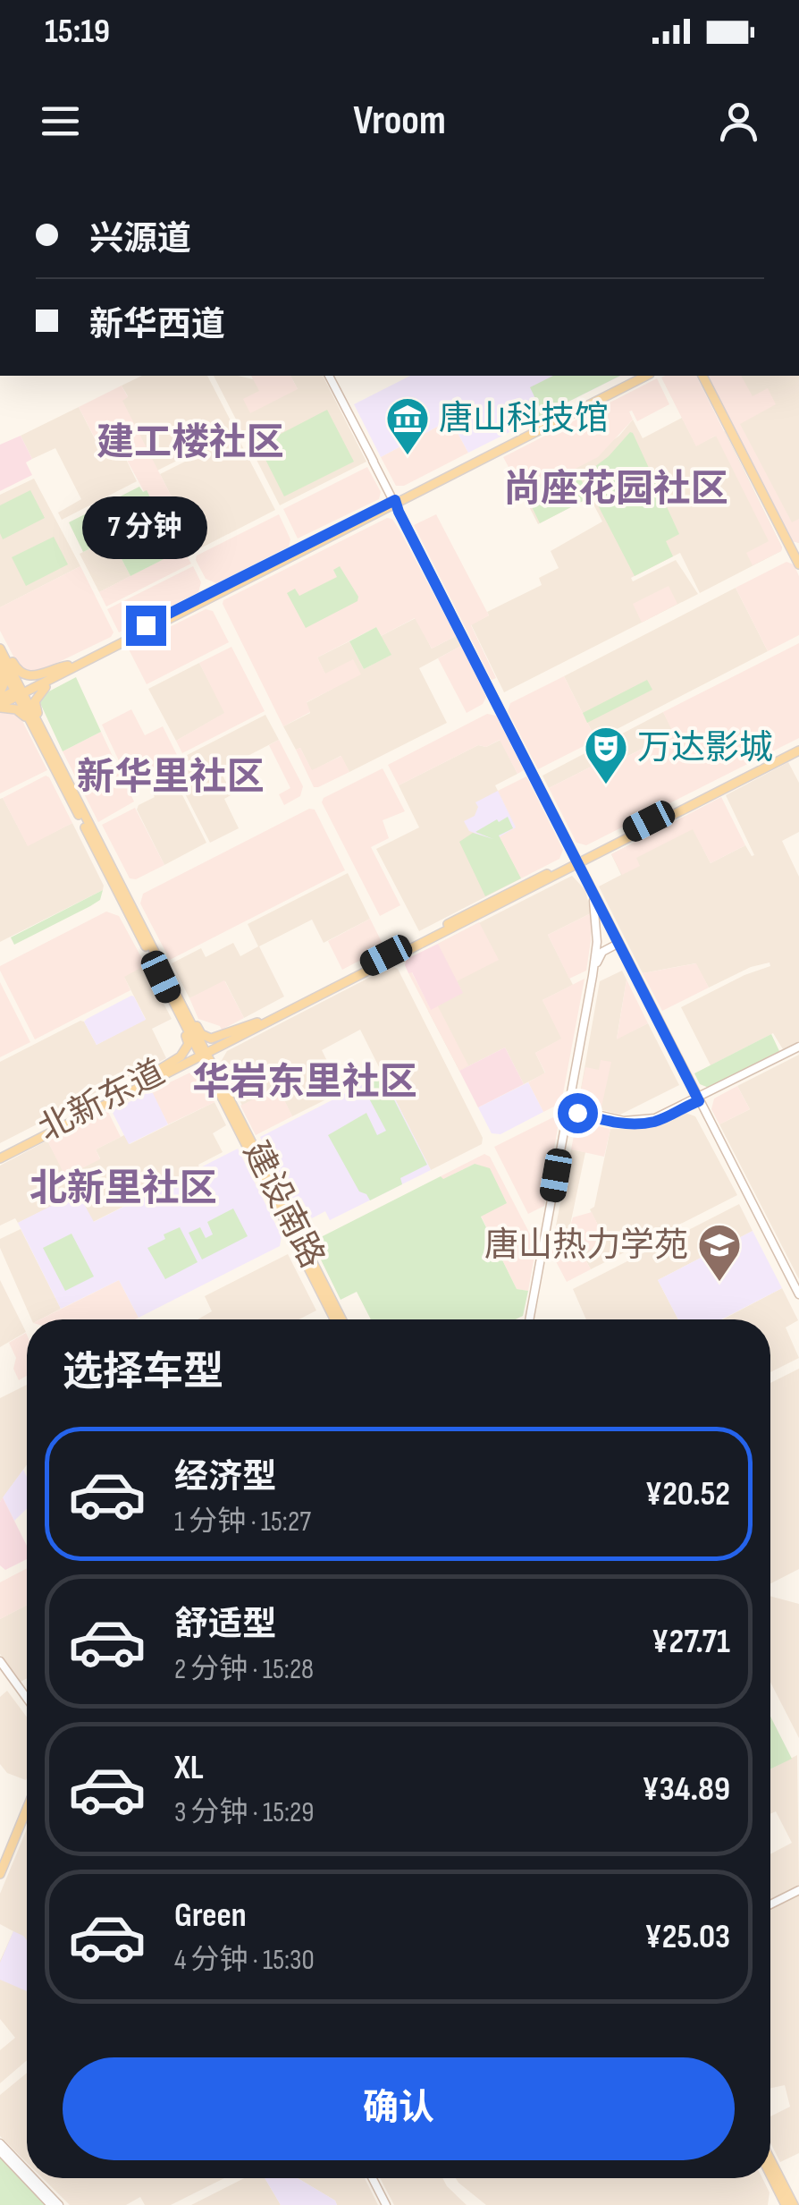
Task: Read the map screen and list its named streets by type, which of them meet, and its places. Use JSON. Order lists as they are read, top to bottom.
{
  "streets": {
    "main road": ["北新东道", "建设南路"]
  },
  "crossings": [
    ["北新东道", "建设南路"]
  ],
  "districts": [
    "建工楼社区",
    "尚座花园社区",
    "新华里社区",
    "华岩东里社区",
    "北新里社区"
  ],
  "places": {
    "museum": ["唐山科技馆"],
    "theatre": ["万达影城"],
    "school or university": ["唐山热力学苑"]
  },
  "page": {
    "status": "15:19",
    "header": "Vroom",
    "banner": ["兴源道", "新华西道"],
    "bubble": "7 分钟",
    "heading": "选择车型",
    "list": [
      {
        "name": "经济型",
        "note": "1 分钟 · 15:27",
        "value": "¥20.52"
      },
      {
        "name": "舒适型",
        "note": "2 分钟 · 15:28",
        "value": "¥27.71"
      },
      {
        "name": "XL",
        "note": "3 分钟 · 15:29",
        "value": "¥34.89"
      },
      {
        "name": "Green",
        "note": "4 分钟 · 15:30",
        "value": "¥25.03"
      }
    ],
    "buttons": "确认"
  }
}
